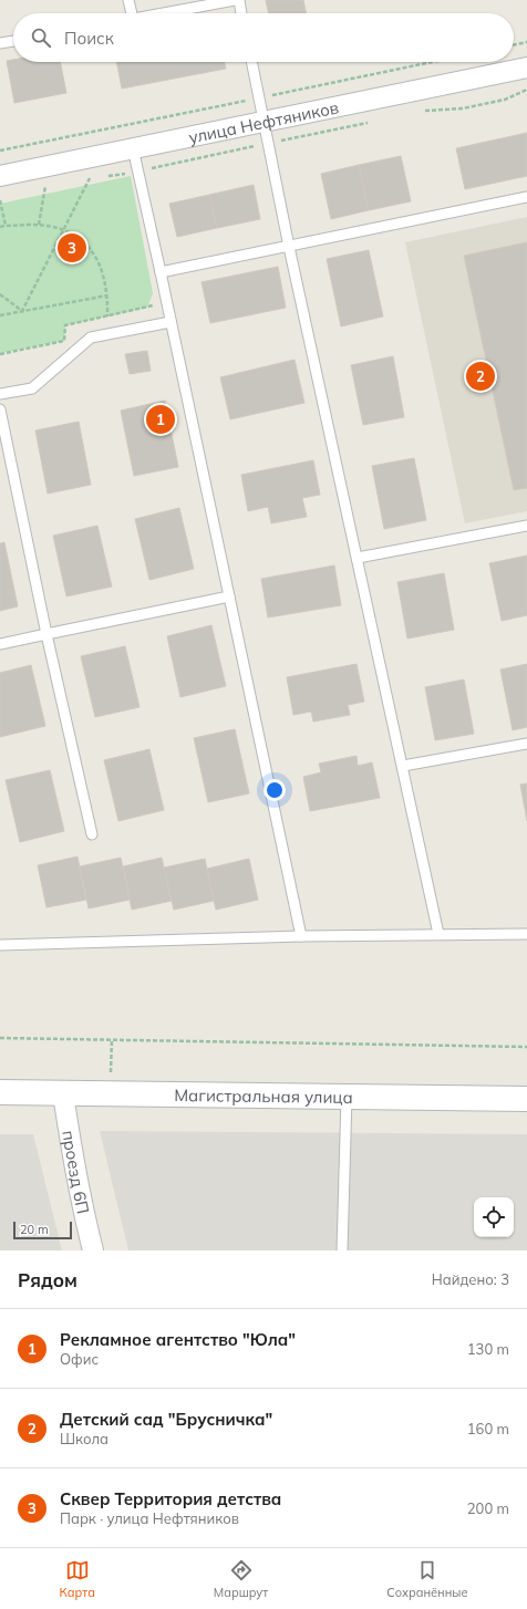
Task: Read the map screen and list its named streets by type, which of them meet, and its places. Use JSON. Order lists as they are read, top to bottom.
{
  "streets": {
    "main road": ["Магистральная улица"],
    "street": ["улица Нефтяников", "проезд 6П"]
  },
  "crossings": [
    ["Магистральная улица", "проезд 6П"]
  ],
  "scale_bar": "20 m",
  "page": {
    "search": "Поиск",
    "pins": ["3", "2", "1"],
    "scale": "20 m",
    "heading": ["Рядом", "Найдено: 3"],
    "list": [
      {
        "mark": "1",
        "name": "Рекламное агентство \"Юла\"",
        "note": "Офис",
        "value": "130 m"
      },
      {
        "mark": "2",
        "name": "Детский сад \"Брусничка\"",
        "note": "Школа",
        "value": "160 m"
      },
      {
        "mark": "3",
        "name": "Сквер Территория детства",
        "note": "Парк · улица Нефтяников",
        "value": "200 m"
      }
    ],
    "nav": ["Карта", "Маршрут", "Сохранённые"]
  }
}
